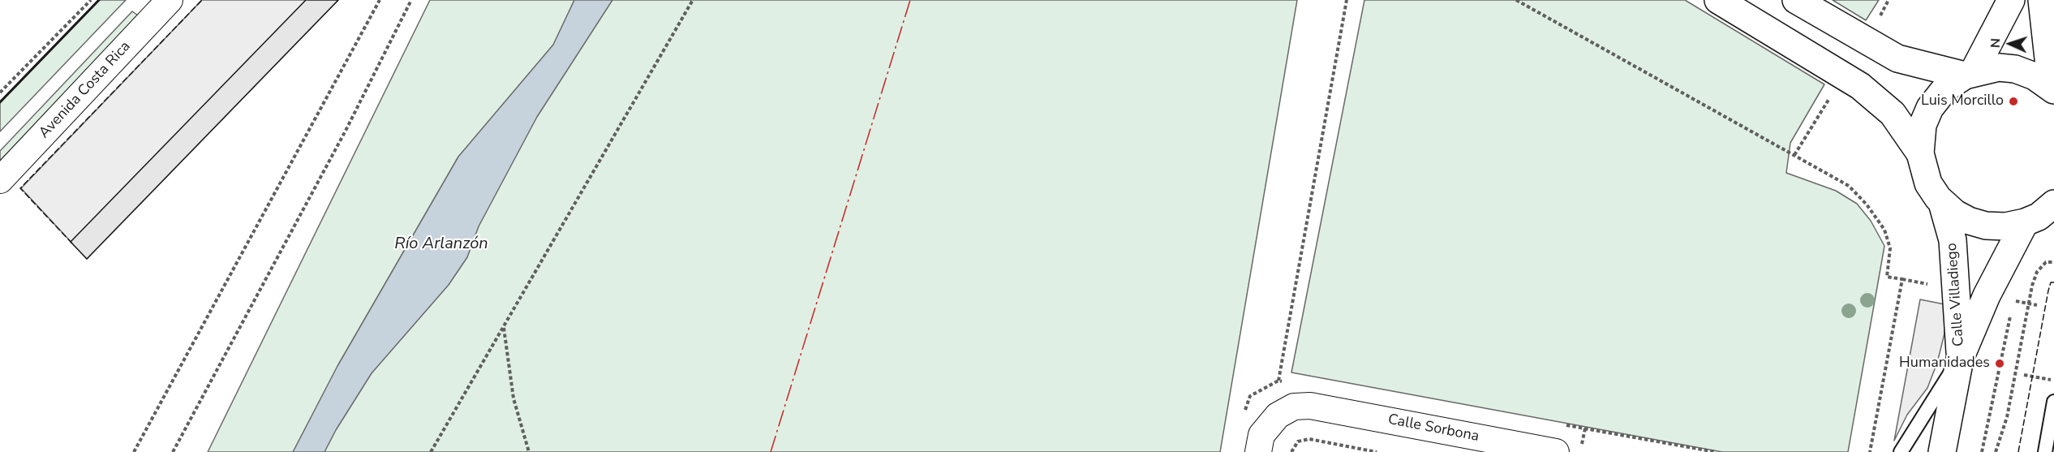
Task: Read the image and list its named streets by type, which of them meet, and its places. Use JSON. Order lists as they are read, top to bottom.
{
  "streets": {
    "main road": ["Calle Villadiego"],
    "street": ["Avenida Costa Rica", "Calle Sorbona"]
  },
  "water": ["Río Arlanzón"],
  "places": ["Luis Morcillo", "Humanidades"],
  "north": "left"
}
